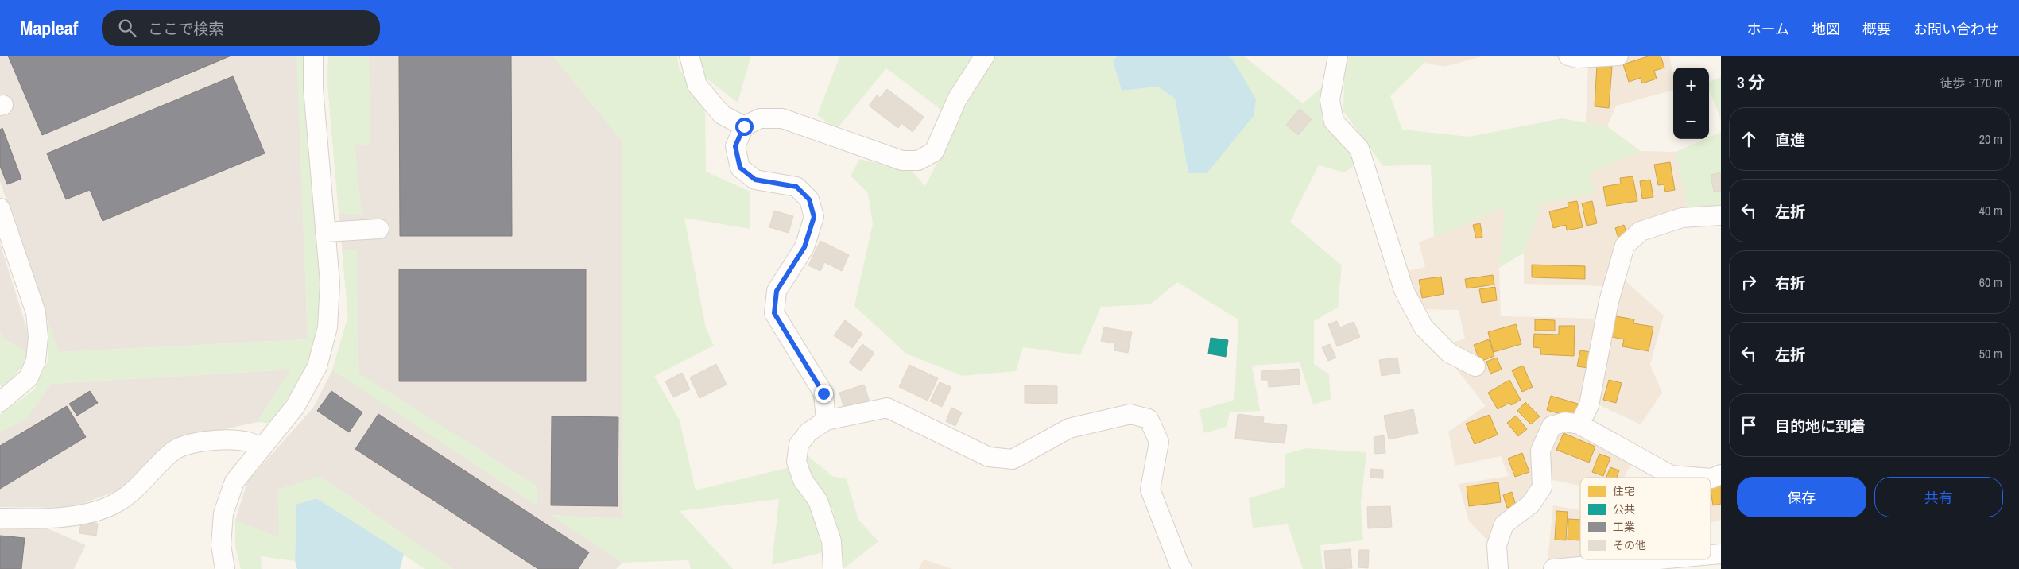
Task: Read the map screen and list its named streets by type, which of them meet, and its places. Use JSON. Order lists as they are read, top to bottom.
{
  "legend": [
    "住宅",
    "公共",
    "工業",
    "その他"
  ],
  "page": {
    "header": "Mapleaf",
    "search": "ここで検索",
    "nav": [
      "ホーム",
      "地図",
      "概要",
      "お問い合わせ"
    ],
    "heading": ["3 分", "徒歩 · 170 m"],
    "map_buttons": ["+", "−"],
    "list": [
      ["直進", "20 m"],
      ["左折", "40 m"],
      ["右折", "60 m"],
      ["左折", "50 m"],
      "目的地に到着"
    ],
    "buttons": ["保存", "共有"]
  }
}
